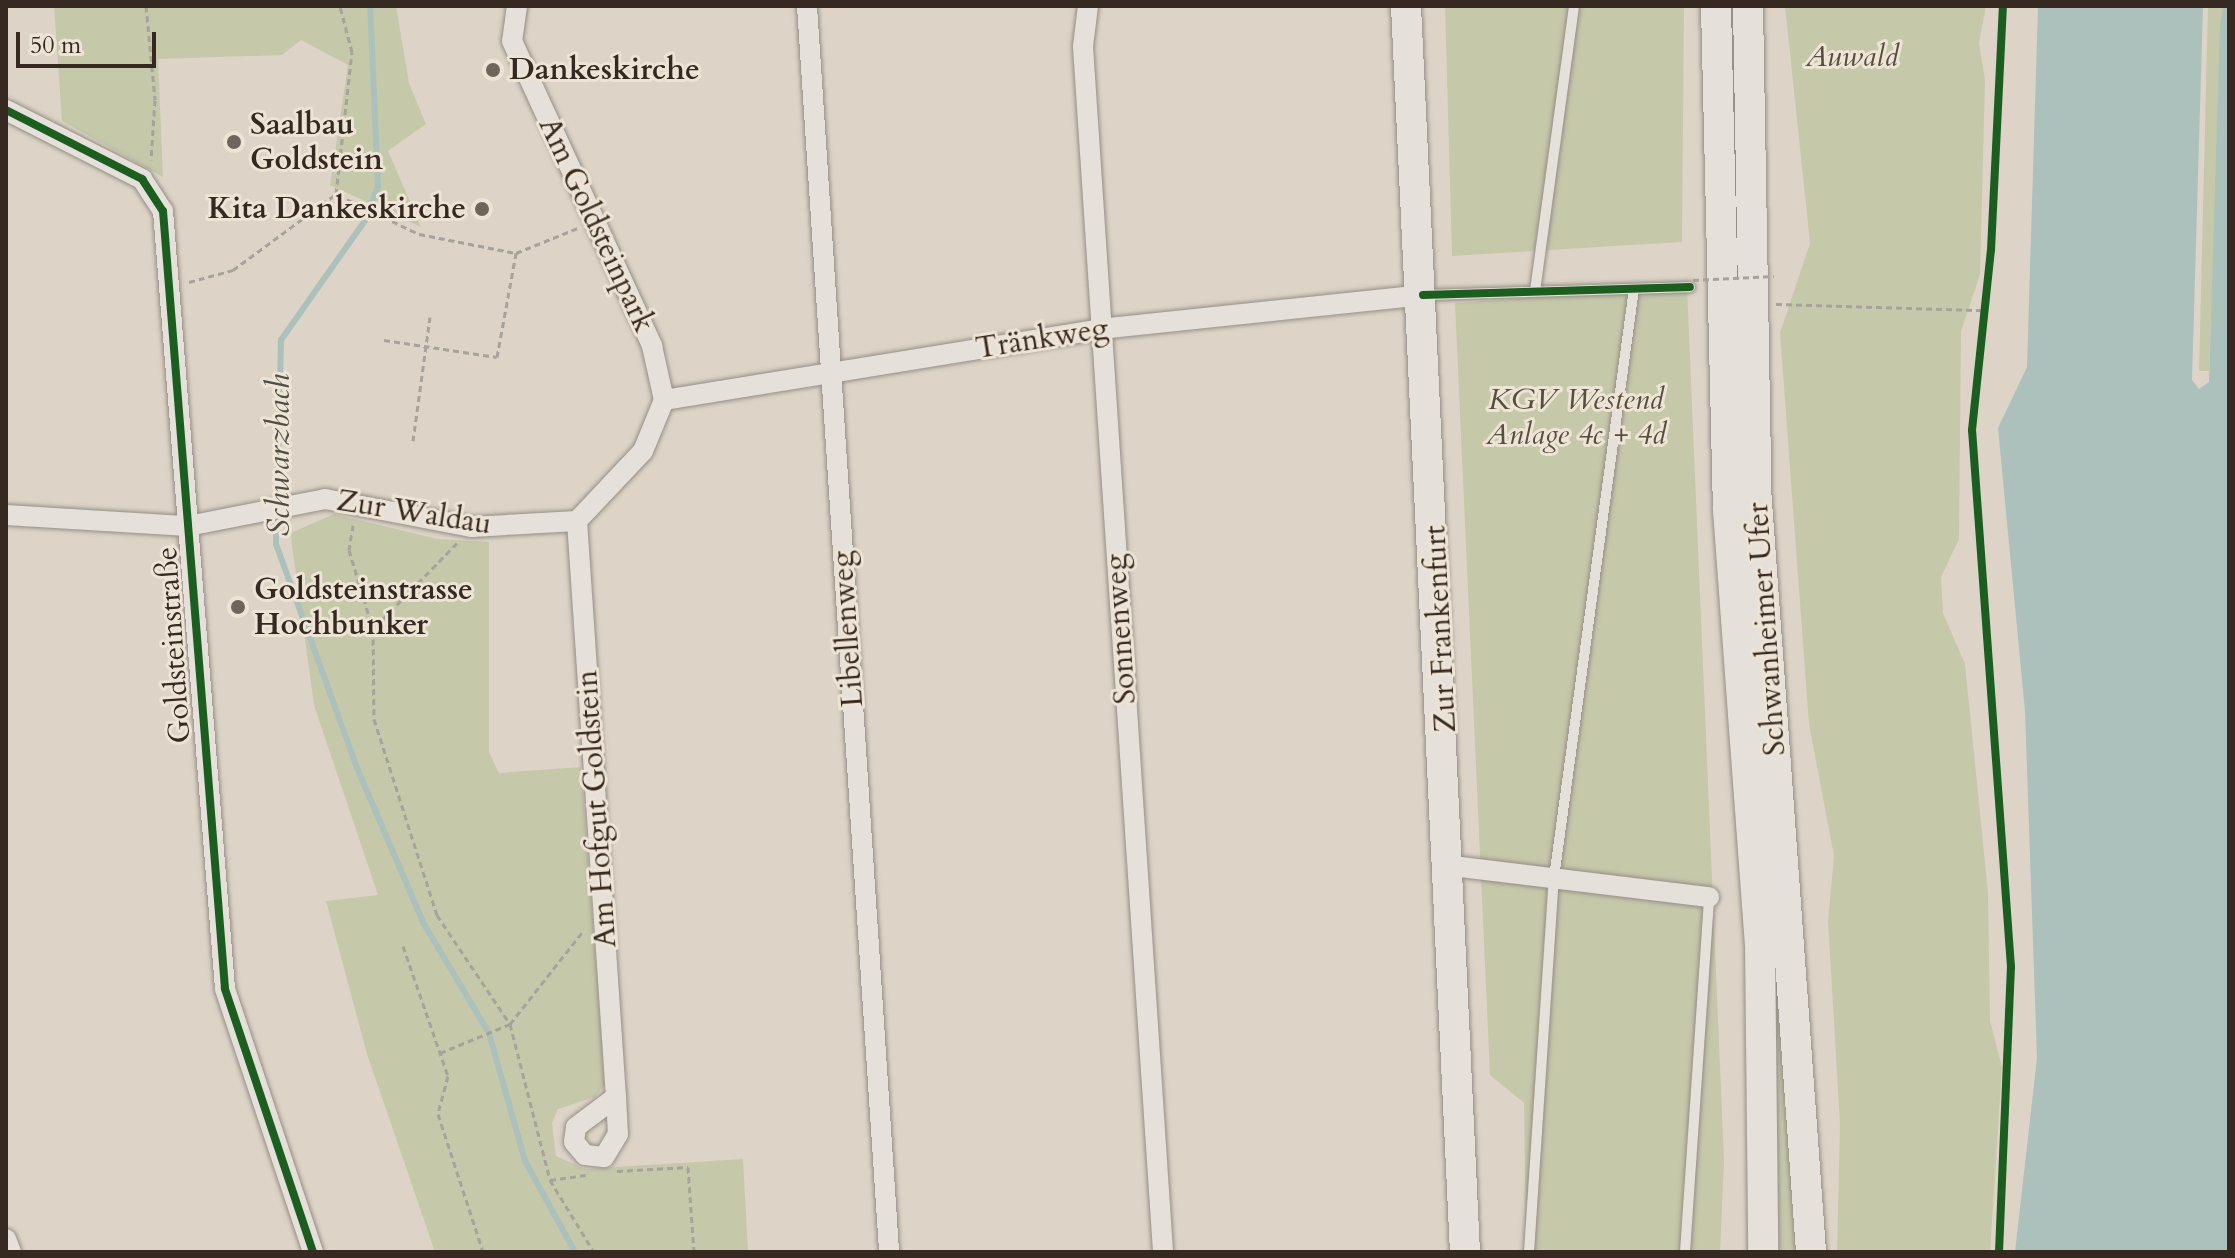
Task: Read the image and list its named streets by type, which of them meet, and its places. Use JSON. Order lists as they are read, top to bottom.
{
  "streets": {
    "main road": ["Zur Frankenfurt", "Schwanheimer Ufer"],
    "street": [
      "Am Goldsteinpark",
      "Tränkweg",
      "Zur Waldau",
      "Libellenweg",
      "Sonnenweg",
      "Goldsteinstraße",
      "Am Hofgut Goldstein"
    ]
  },
  "crossings": [
    ["Am Goldsteinpark", "Tränkweg"],
    ["Tränkweg", "Libellenweg"],
    ["Tränkweg", "Sonnenweg"],
    ["Tränkweg", "Zur Frankenfurt"],
    ["Zur Waldau", "Goldsteinstraße"],
    ["Zur Waldau", "Am Hofgut Goldstein"]
  ],
  "water": ["Schwarzbach"],
  "parks": ["Auwald", "KGV Westend Anlage 4c + 4d"],
  "places": [
    "Dankeskirche",
    "Saalbau Goldstein",
    "Kita Dankeskirche",
    "Goldsteinstrasse Hochbunker"
  ],
  "scale_bar": "50 m"
}
